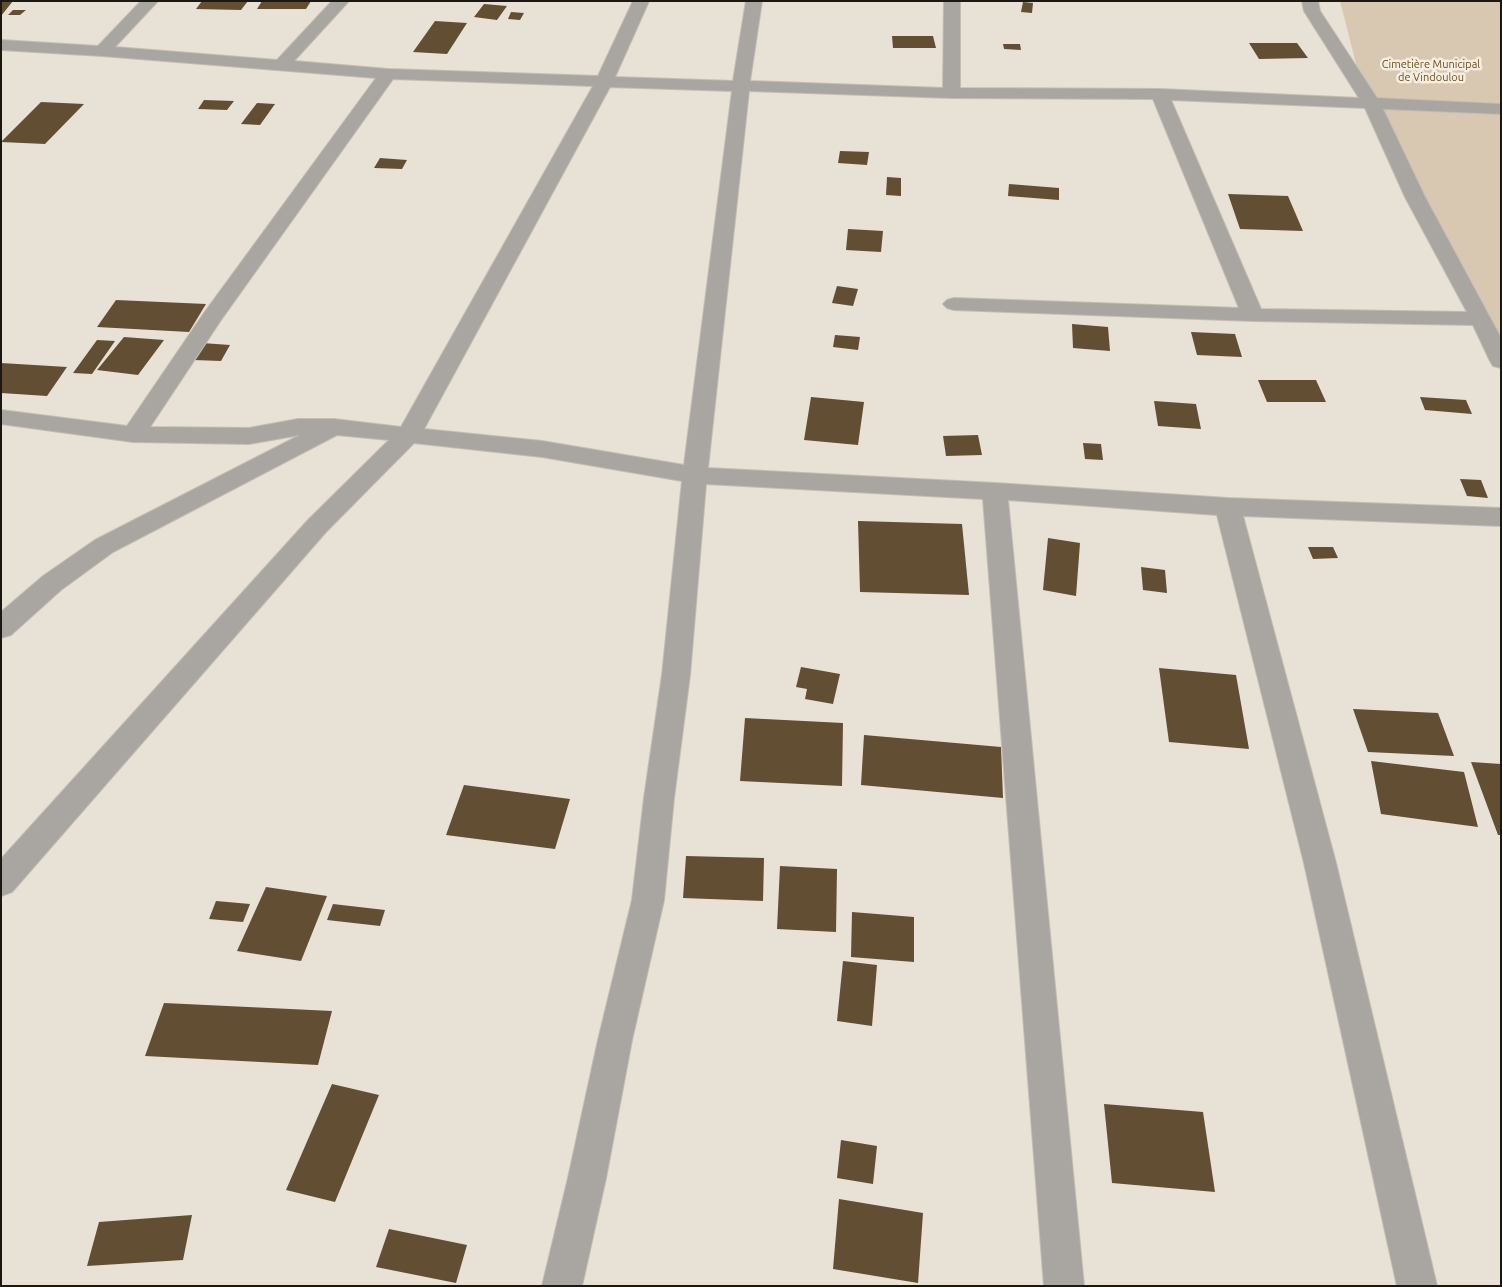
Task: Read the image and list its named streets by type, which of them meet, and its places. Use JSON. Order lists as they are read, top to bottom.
{
  "parks": ["Cimetière Municipal de Vindoulou"]
}
